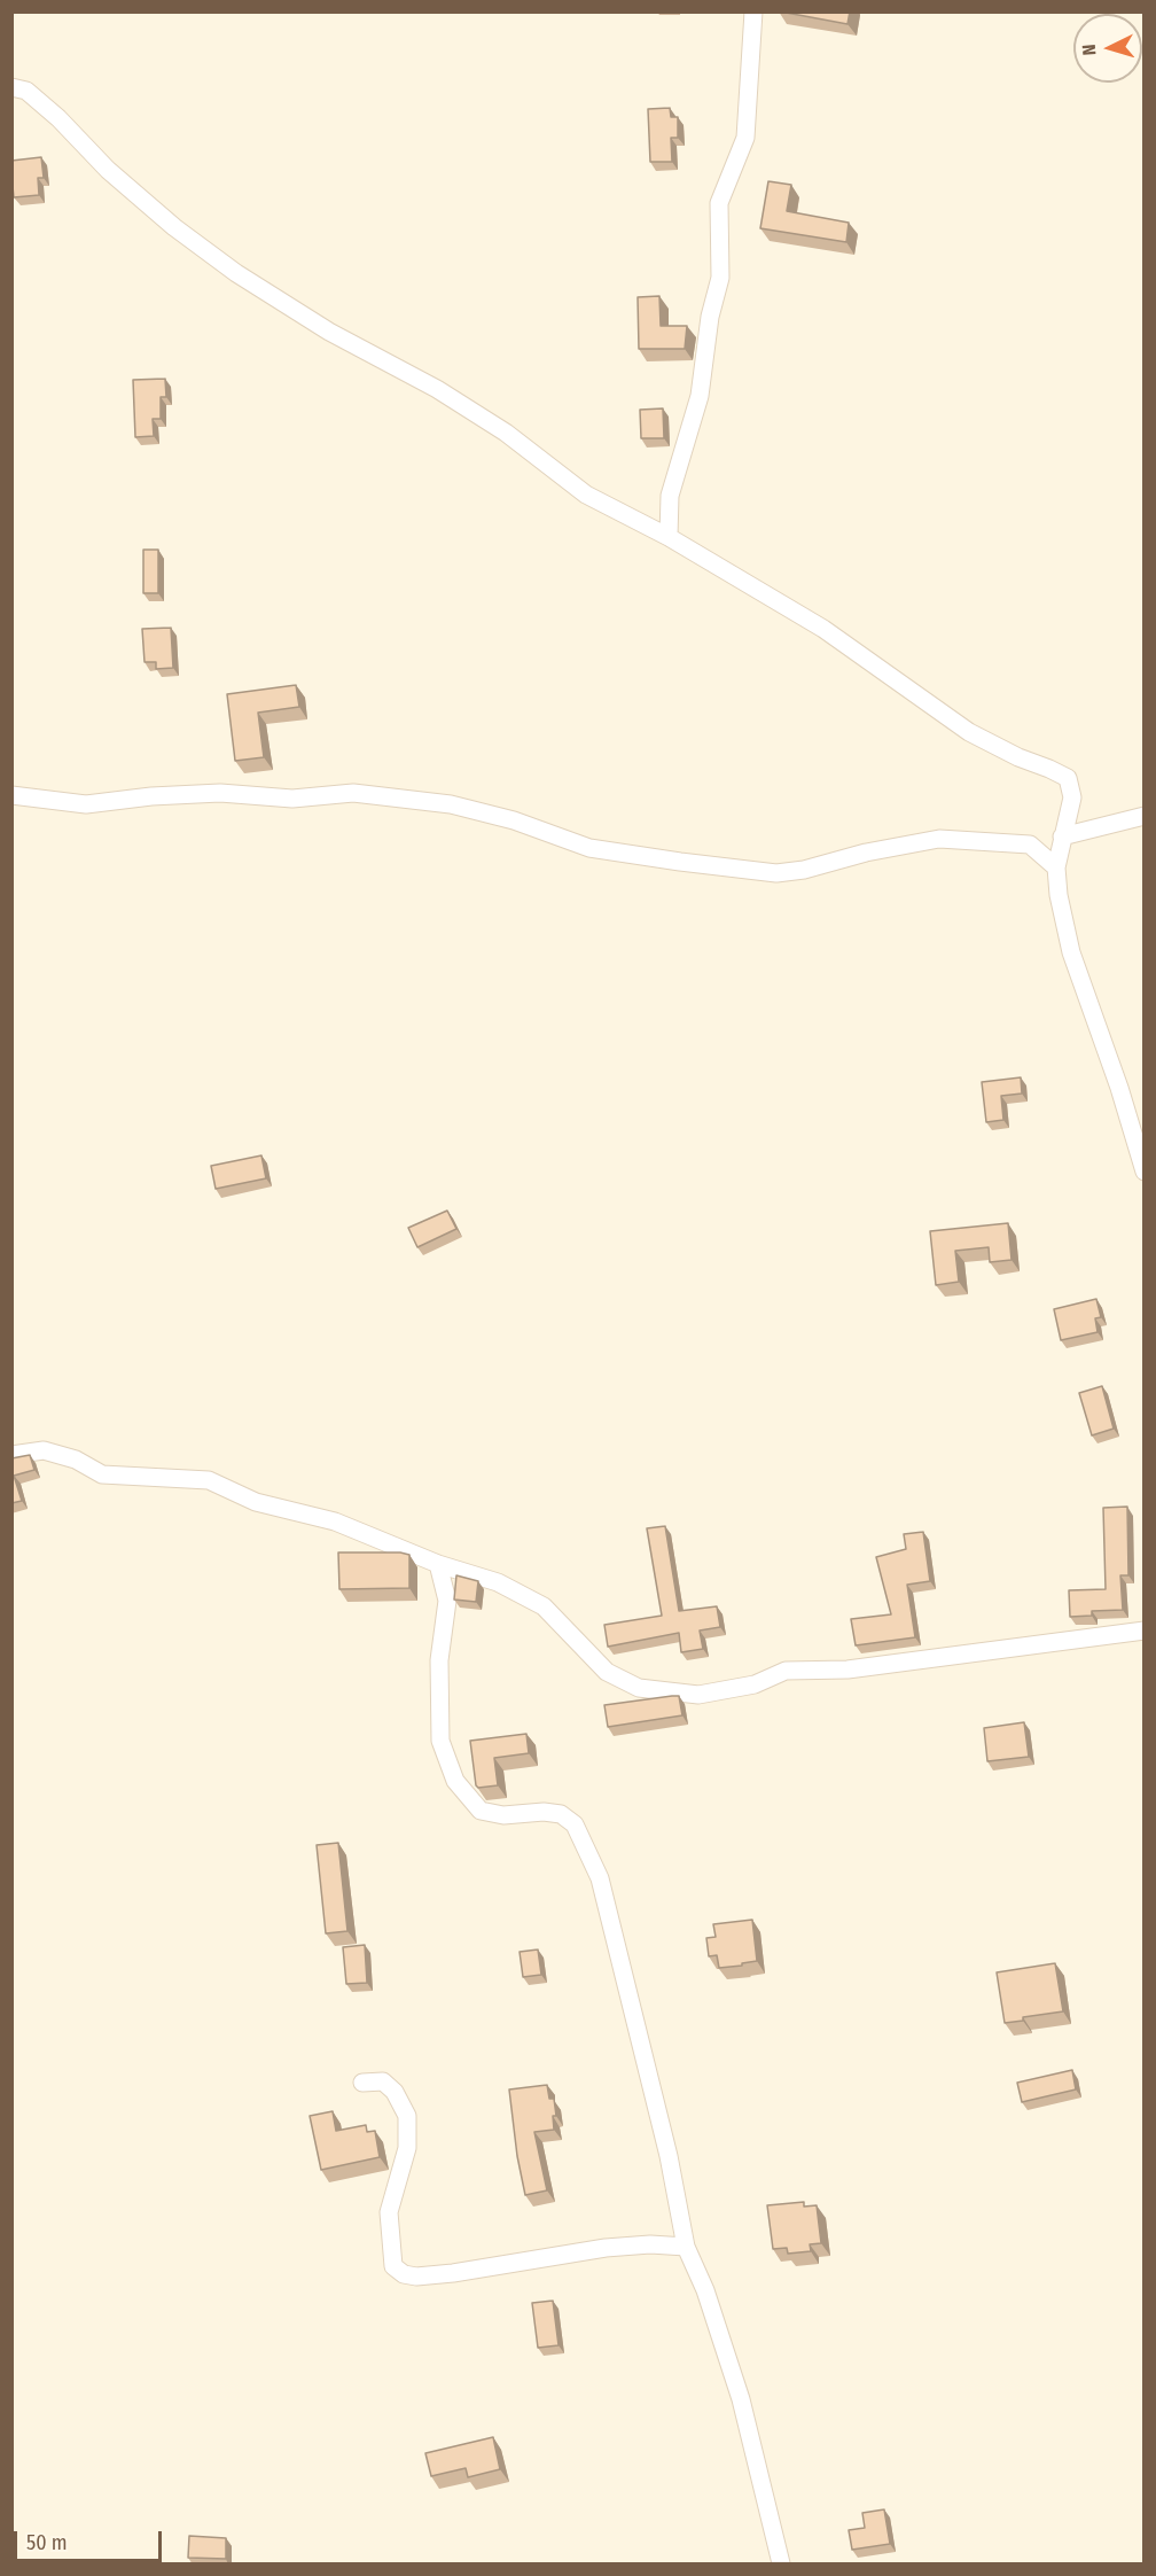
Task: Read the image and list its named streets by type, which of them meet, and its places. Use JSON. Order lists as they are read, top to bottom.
{
  "scale_bar": "50 m",
  "north": "left"
}
